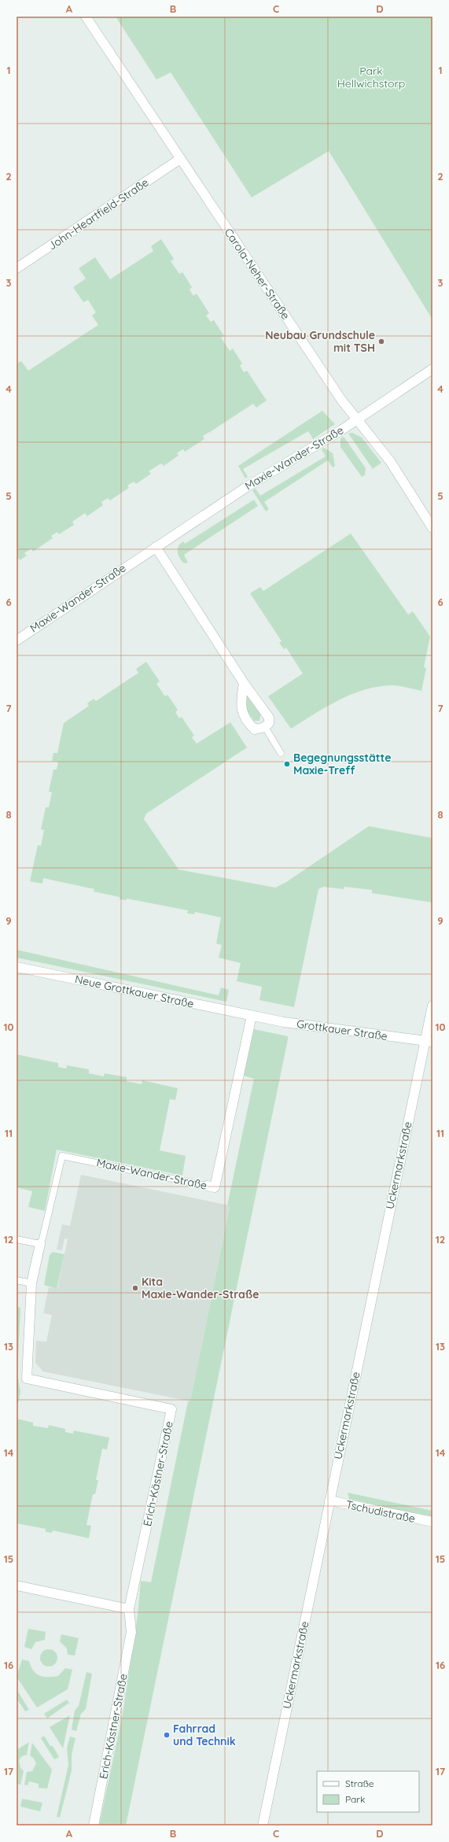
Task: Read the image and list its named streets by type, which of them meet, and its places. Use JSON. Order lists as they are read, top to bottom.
{
  "streets": {
    "street": [
      "John-Heartfield-Straße",
      "Carola-Neher-Straße",
      "Maxie-Wander-Straße",
      "Neue Grottkauer Straße",
      "Grottkauer Straße",
      "Uckermarkstraße",
      "Erich-Kästner-Straße",
      "Tschudistraße"
    ]
  },
  "crossings": [
    ["John-Heartfield-Straße", "Carola-Neher-Straße"],
    ["Carola-Neher-Straße", "Maxie-Wander-Straße"],
    ["Maxie-Wander-Straße", "Neue Grottkauer Straße"],
    ["Maxie-Wander-Straße", "Grottkauer Straße"],
    ["Maxie-Wander-Straße", "Erich-Kästner-Straße"],
    ["Neue Grottkauer Straße", "Grottkauer Straße"],
    ["Grottkauer Straße", "Uckermarkstraße"],
    ["Uckermarkstraße", "Tschudistraße"]
  ],
  "parks": ["Park Hellwichstorp"],
  "places": [
    "Neubau Grundschule mit TSH",
    "Begegnungsstätte Maxie-Treff",
    "Kita Maxie-Wander-Straße",
    "Fahrrad und Technik"
  ],
  "legend": ["Straße", "Park"],
  "grid": {
    "columns": [
      "A",
      "B",
      "C",
      "D"
    ],
    "rows": [
      "1",
      "2",
      "3",
      "4",
      "5",
      "6",
      "7",
      "8",
      "9",
      "10",
      "11",
      "12",
      "13",
      "14",
      "15",
      "16",
      "17"
    ]
  }
}
